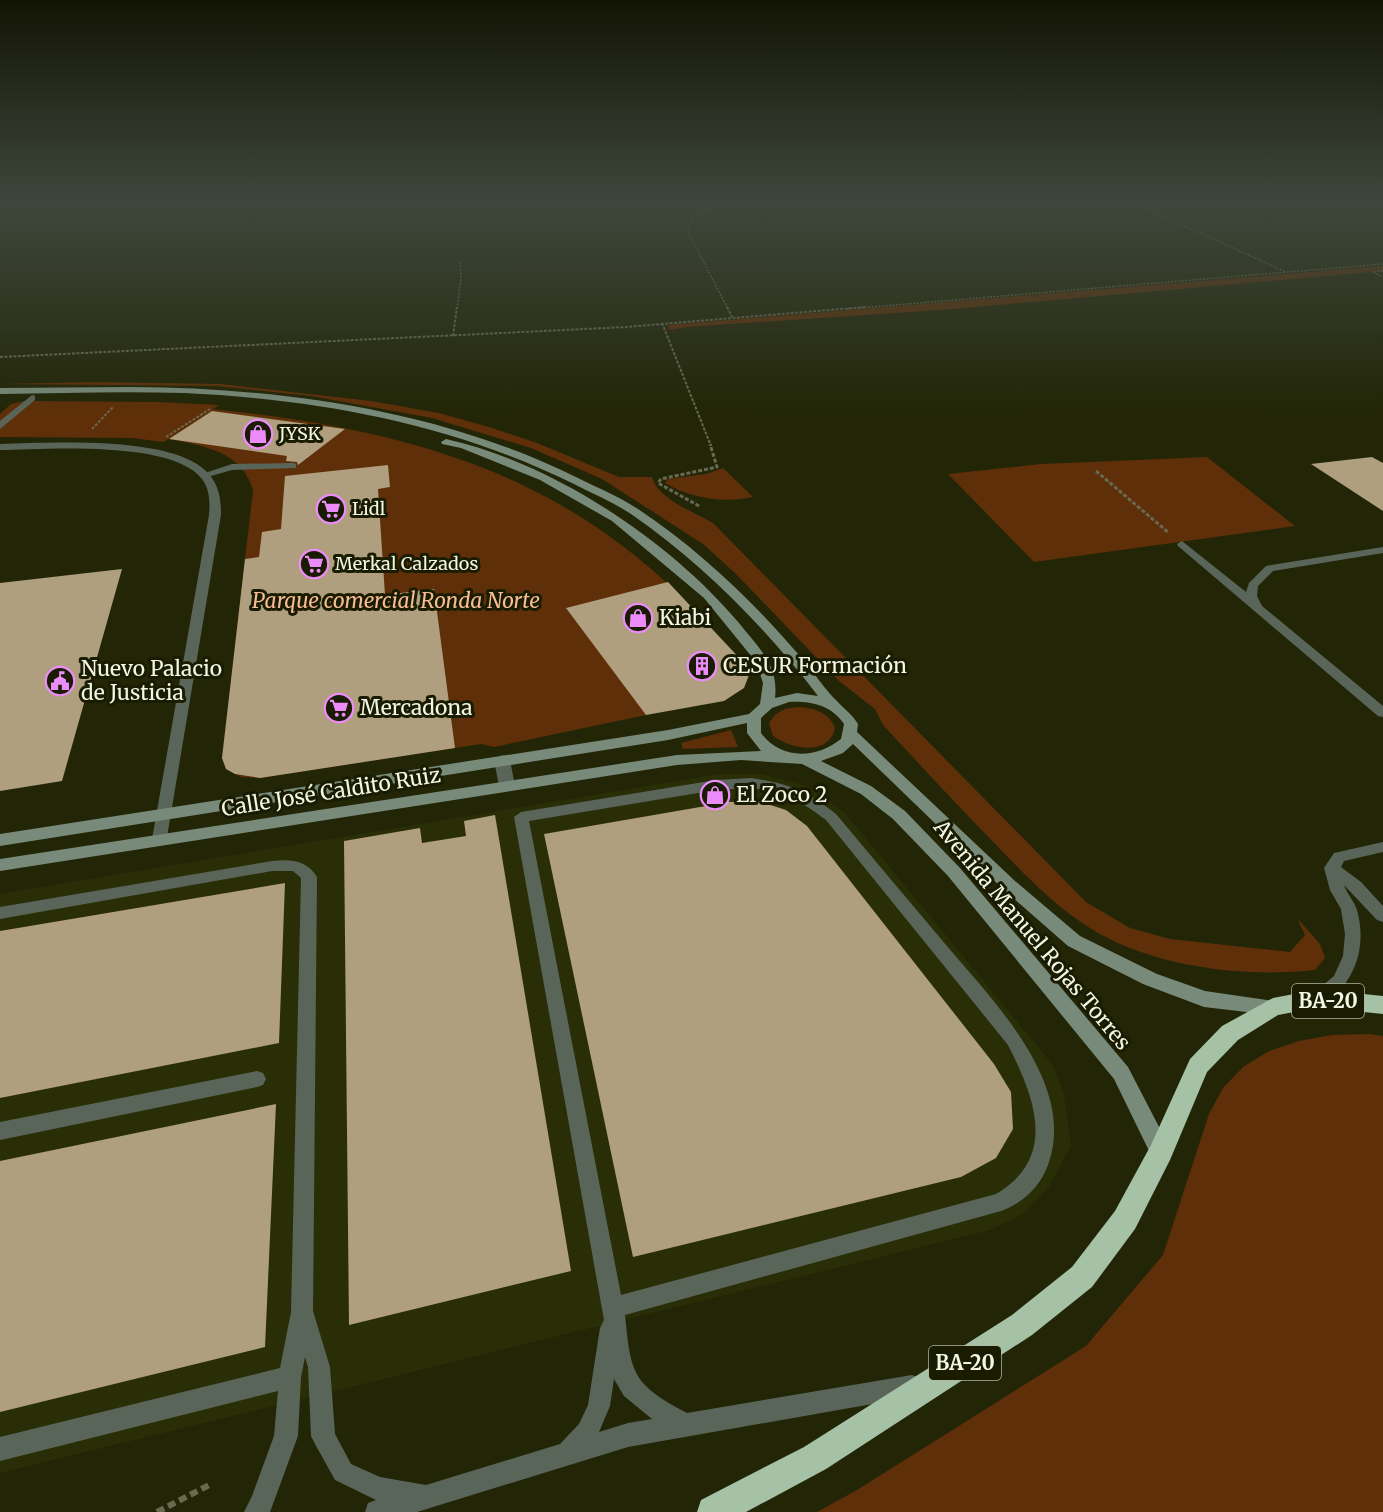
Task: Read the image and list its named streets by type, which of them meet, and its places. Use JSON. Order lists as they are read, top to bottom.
{
  "streets": {
    "highway": ["BA-20"],
    "main road": ["Calle José Caldito Ruiz", "Avenida Manuel Rojas Torres"]
  },
  "crossings": [
    ["Calle José Caldito Ruiz", "Avenida Manuel Rojas Torres"],
    ["Avenida Manuel Rojas Torres", "BA-20"]
  ],
  "parks": ["Parque comercial Ronda Norte"],
  "places": {
    "shop": ["JYSK", "Kiabi", "El Zoco 2"],
    "supermarket": ["Lidl", "Merkal Calzados", "Mercadona"],
    "building": ["CESUR Formación"],
    "public building": ["Nuevo Palacio de Justicia"]
  }
}
